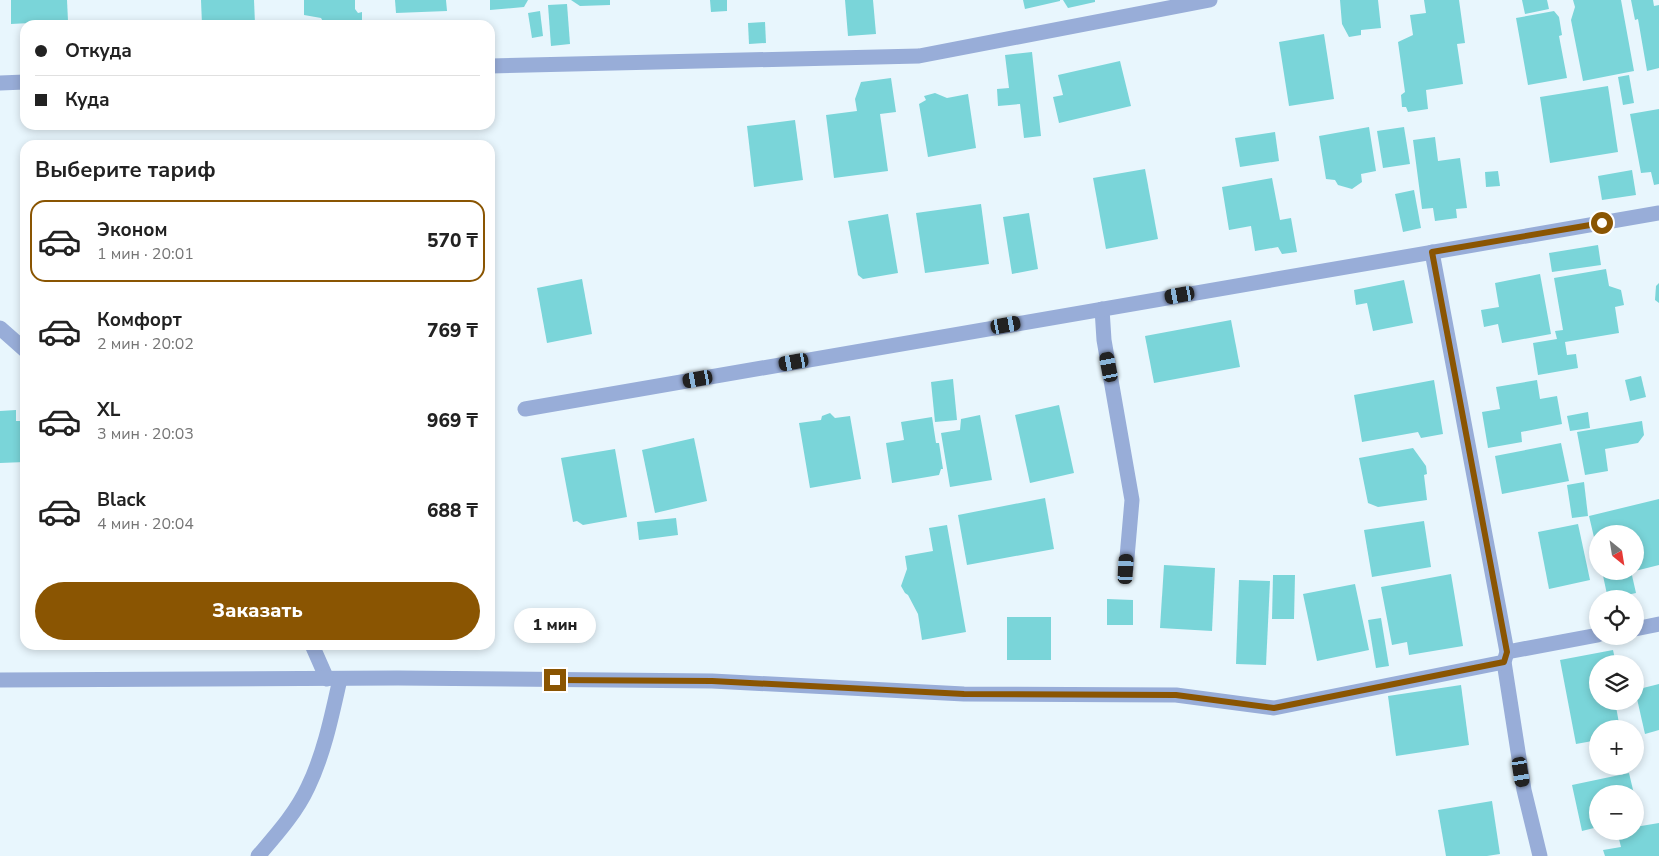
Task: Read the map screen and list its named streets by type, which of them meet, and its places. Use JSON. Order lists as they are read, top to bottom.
{
  "north": "bottom right",
  "page": {
    "banner": ["Откуда", "Куда"],
    "heading": "Выберите тариф",
    "list": [
      {
        "name": "Эконом",
        "note": "1 мин · 20:01",
        "value": "570 ₸"
      },
      {
        "name": "Комфорт",
        "note": "2 мин · 20:02",
        "value": "769 ₸"
      },
      {
        "name": "XL",
        "note": "3 мин · 20:03",
        "value": "969 ₸"
      },
      {
        "name": "Black",
        "note": "4 мин · 20:04",
        "value": "688 ₸"
      }
    ],
    "map_buttons": ["+", "−"],
    "buttons": "Заказать",
    "bubble": "1 мин"
  }
}
